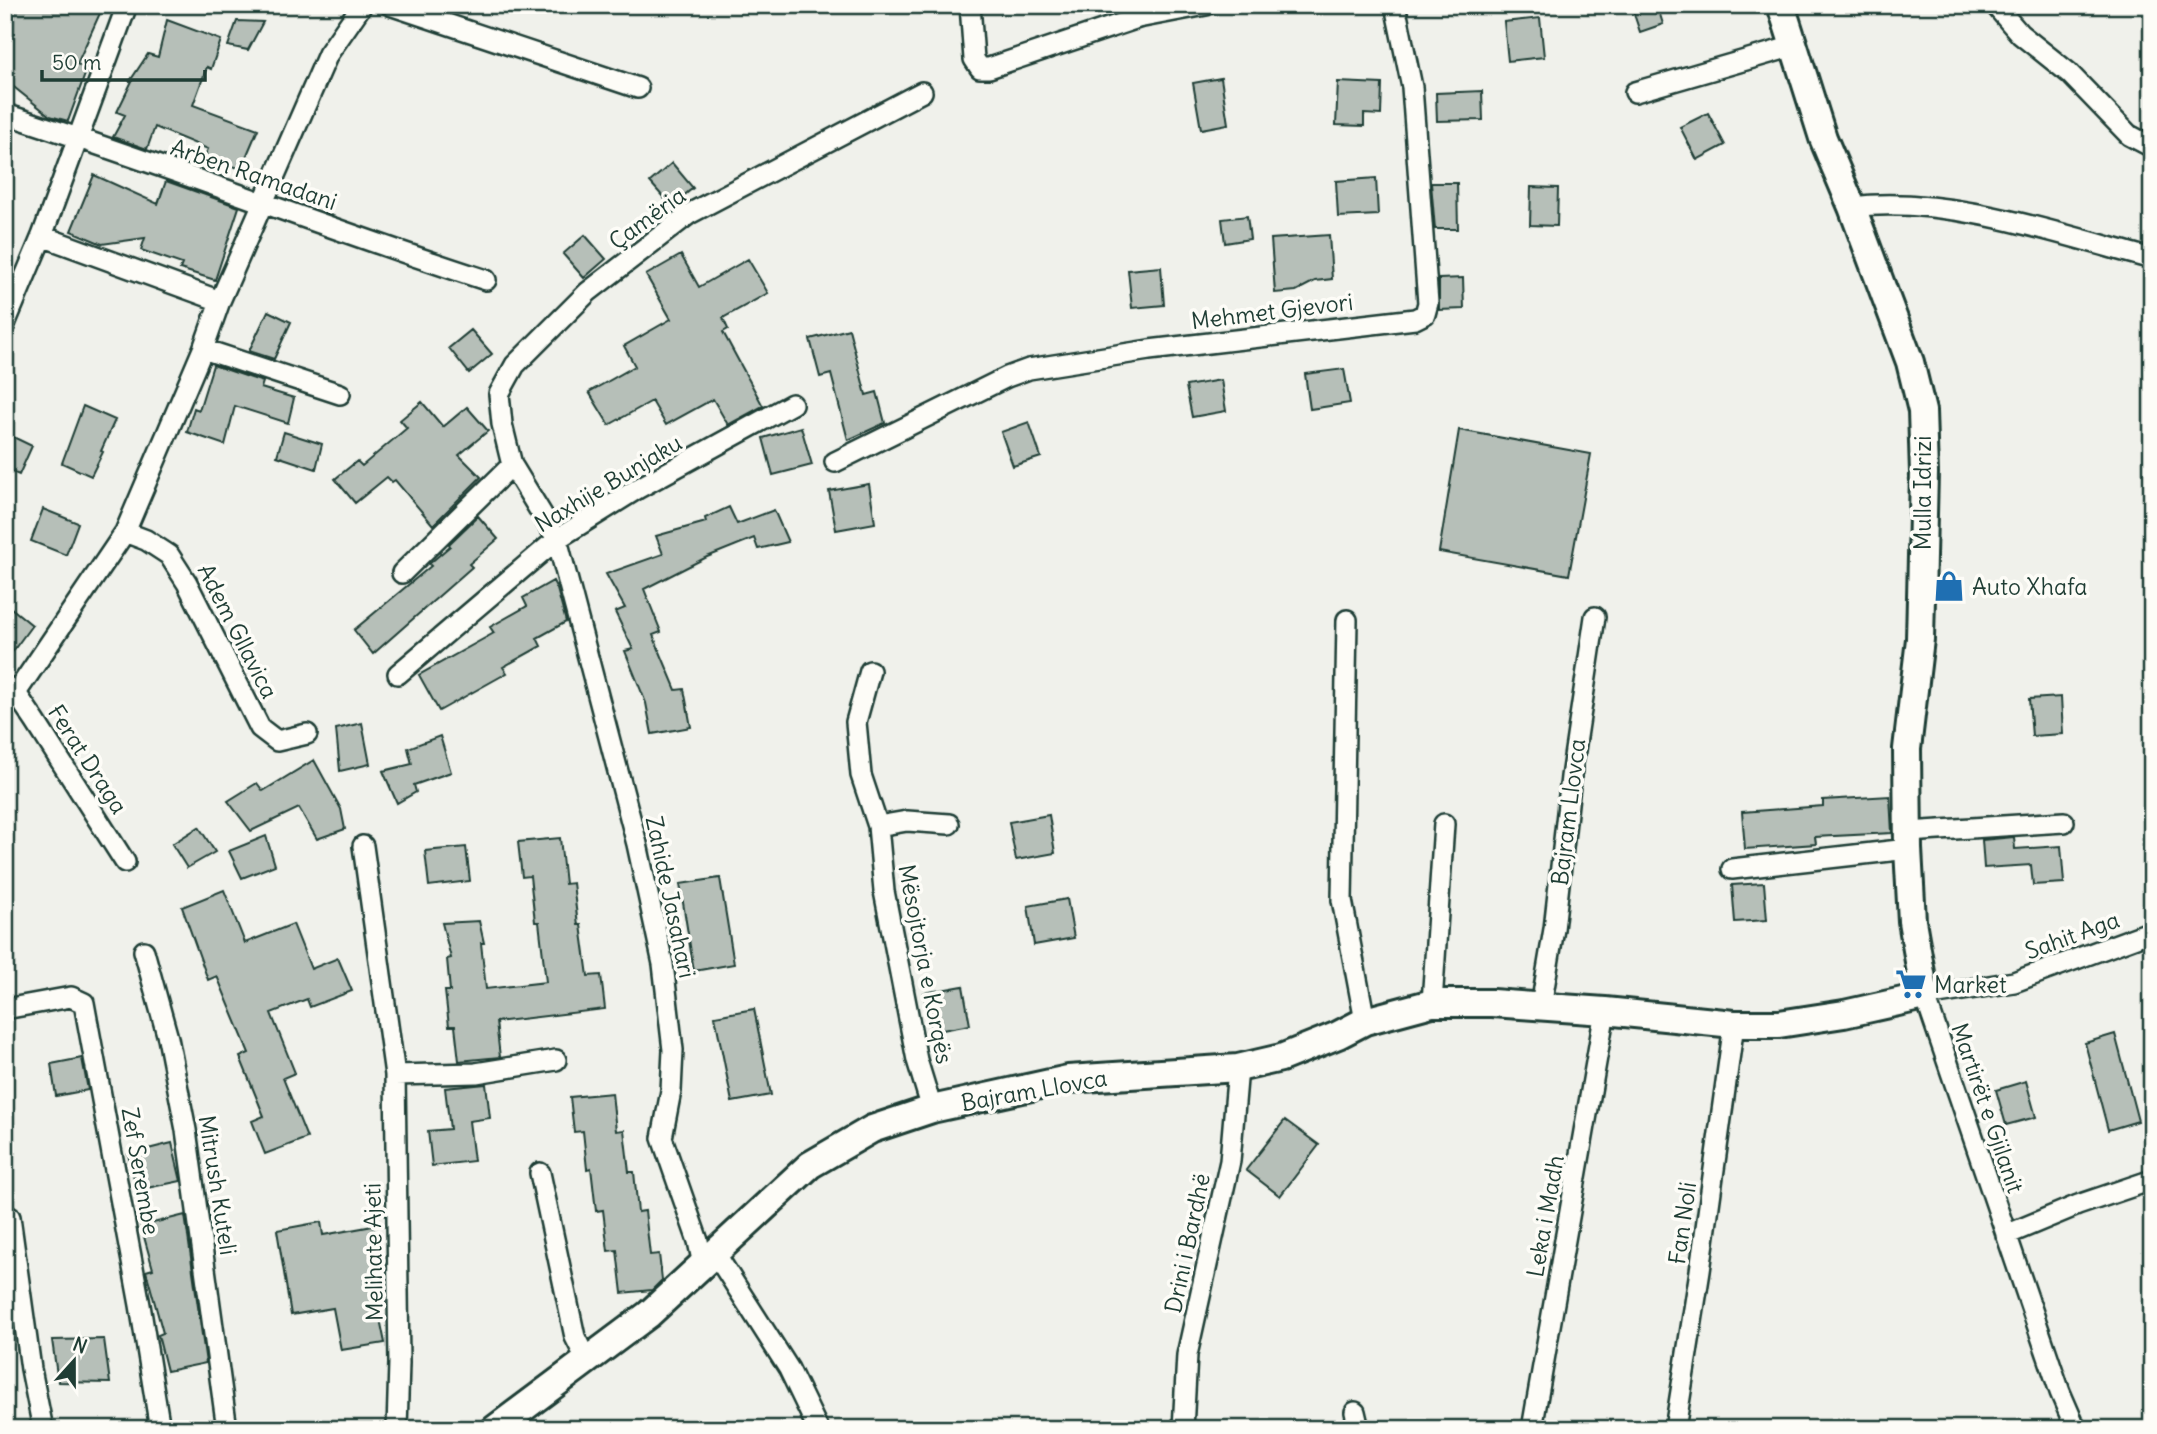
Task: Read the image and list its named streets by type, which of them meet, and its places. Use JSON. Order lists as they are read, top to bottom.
{
  "streets": {
    "street": [
      "Arben Ramadani",
      "Çamëria",
      "Mehmet Gjevori",
      "Naxhije Bunjaku",
      "Mulla Idrizi",
      "Adem Gllavica",
      "Ferat Draga",
      "Bajram Llovca",
      "Zahide Jasahari",
      "Sahit Aga",
      "Mësojtorja e Korqës",
      "Martirët e Gjilanit",
      "Zef Serembe",
      "Mitrush Kuteli",
      "Leka i Madh",
      "Fan Noli",
      "Drini i Bardhë",
      "Melihate Ajeti"
    ]
  },
  "crossings": [
    ["Çamëria", "Naxhije Bunjaku"],
    ["Çamëria", "Zahide Jasahari"],
    ["Naxhije Bunjaku", "Zahide Jasahari"],
    ["Mulla Idrizi", "Bajram Llovca"],
    ["Mulla Idrizi", "Sahit Aga"],
    ["Mulla Idrizi", "Martirët e Gjilanit"],
    ["Bajram Llovca", "Zahide Jasahari"],
    ["Bajram Llovca", "Sahit Aga"],
    ["Bajram Llovca", "Mësojtorja e Korqës"],
    ["Bajram Llovca", "Martirët e Gjilanit"],
    ["Bajram Llovca", "Leka i Madh"],
    ["Bajram Llovca", "Fan Noli"],
    ["Bajram Llovca", "Drini i Bardhë"],
    ["Sahit Aga", "Martirët e Gjilanit"]
  ],
  "places": {
    "shop": ["Auto Xhafa"],
    "supermarket": ["Market"]
  },
  "scale_bar": "50 m",
  "north": "top"
}
